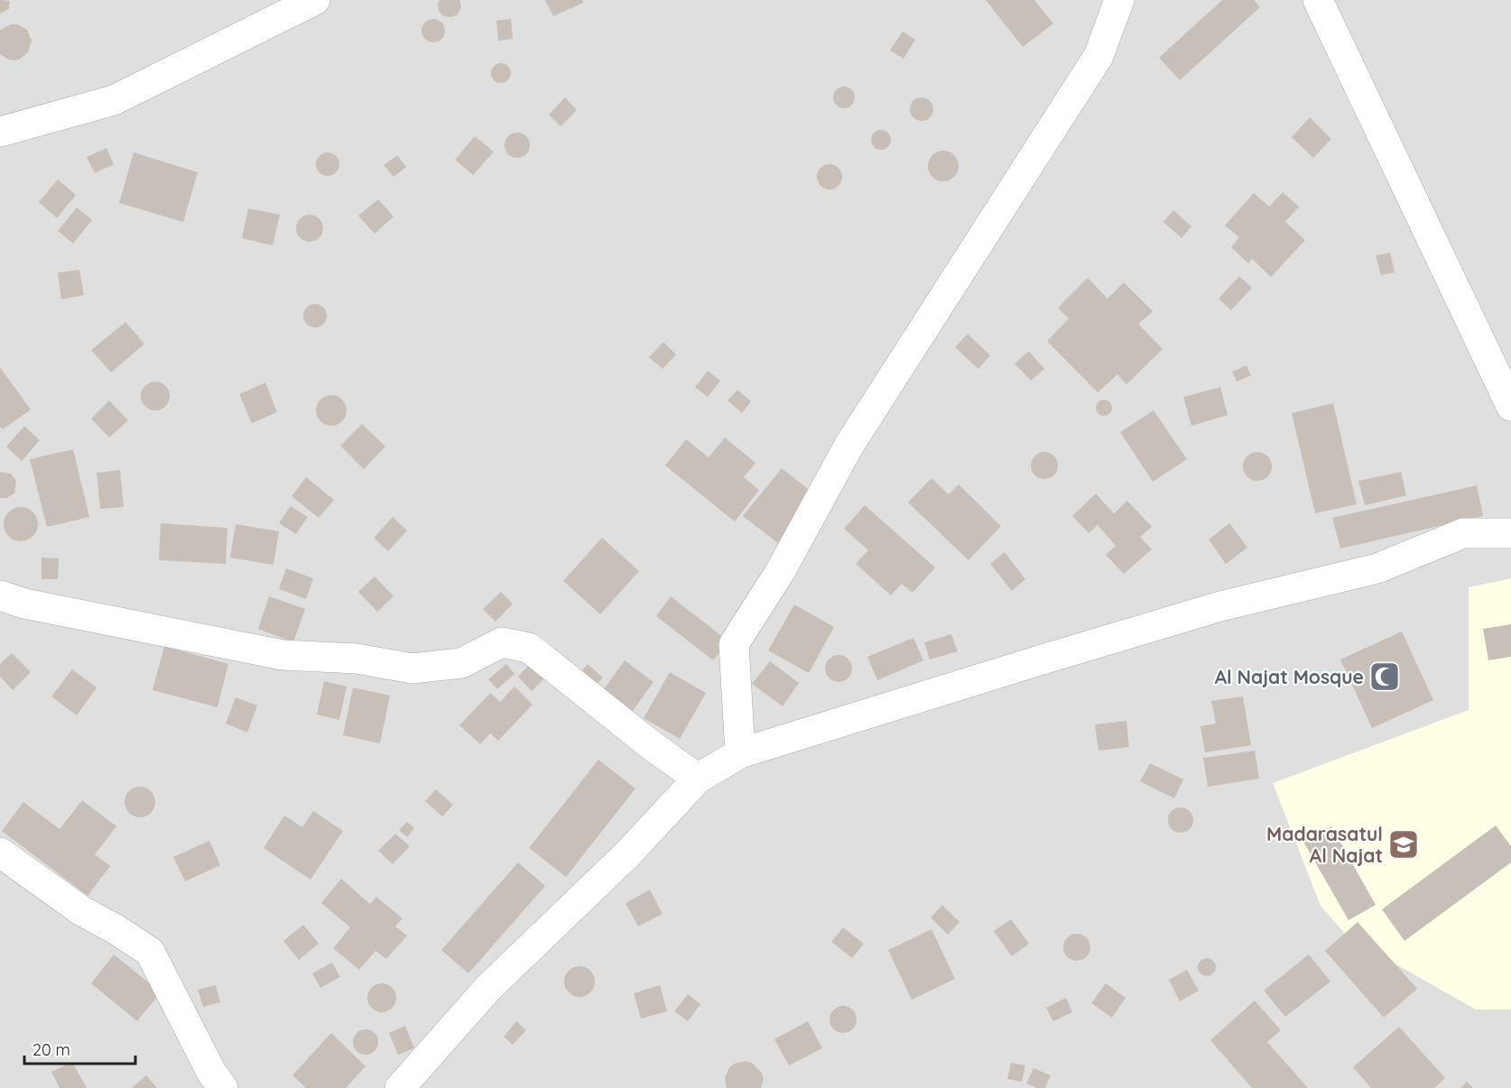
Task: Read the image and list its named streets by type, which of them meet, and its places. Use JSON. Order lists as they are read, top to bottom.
{
  "places": {
    "mosque": ["Al Najat Mosque"],
    "school or university": ["Madarasatul Al Najat"]
  },
  "scale_bar": "20 m"
}
